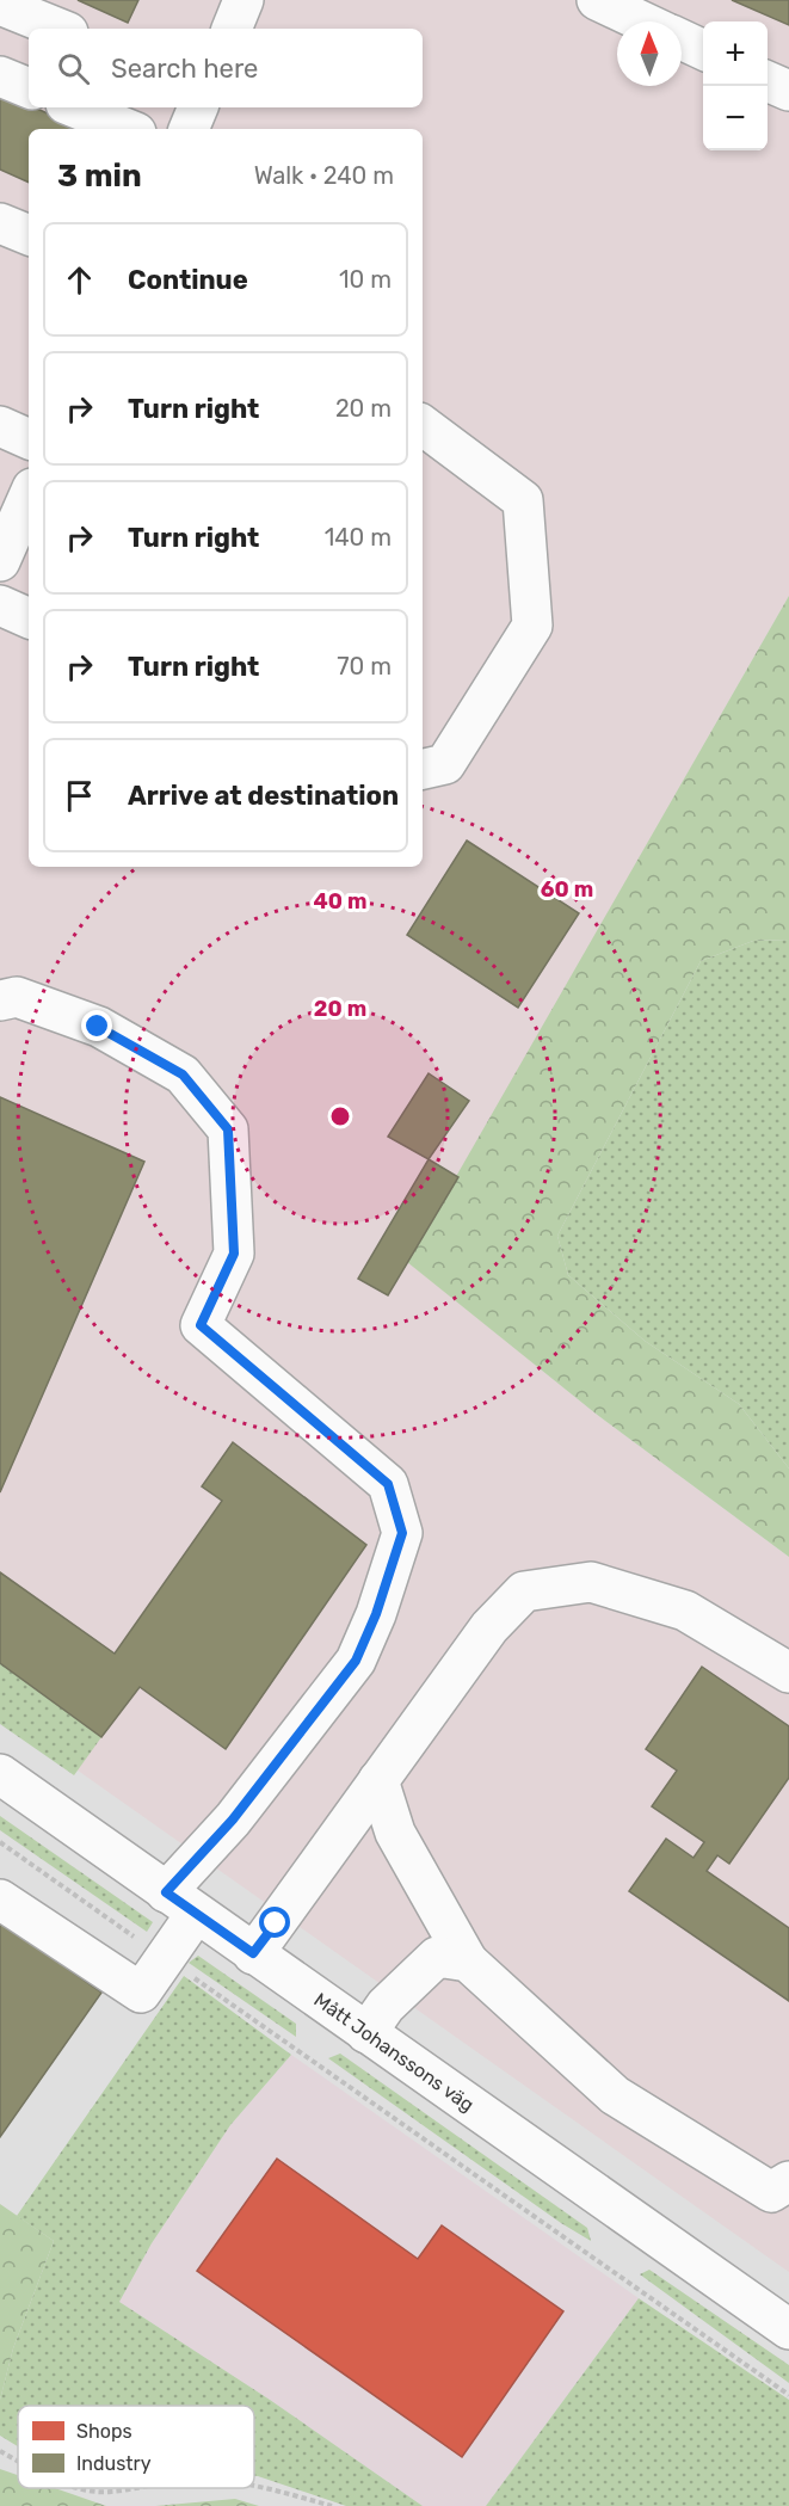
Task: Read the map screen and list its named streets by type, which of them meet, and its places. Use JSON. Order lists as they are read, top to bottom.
{
  "streets": {
    "street": ["Mått Johanssons väg"]
  },
  "legend": ["Shops", "Industry"],
  "north": "top",
  "page": {
    "map_buttons": ["+", "−"],
    "search": "Search here",
    "heading": ["3 min", "Walk · 240 m"],
    "list": [
      ["Continue", "10 m"],
      ["Turn right", "20 m"],
      ["Turn right", "140 m"],
      ["Turn right", "70 m"],
      "Arrive at destination"
    ]
  },
  "rings": ["60 m", "40 m", "20 m"]
}
